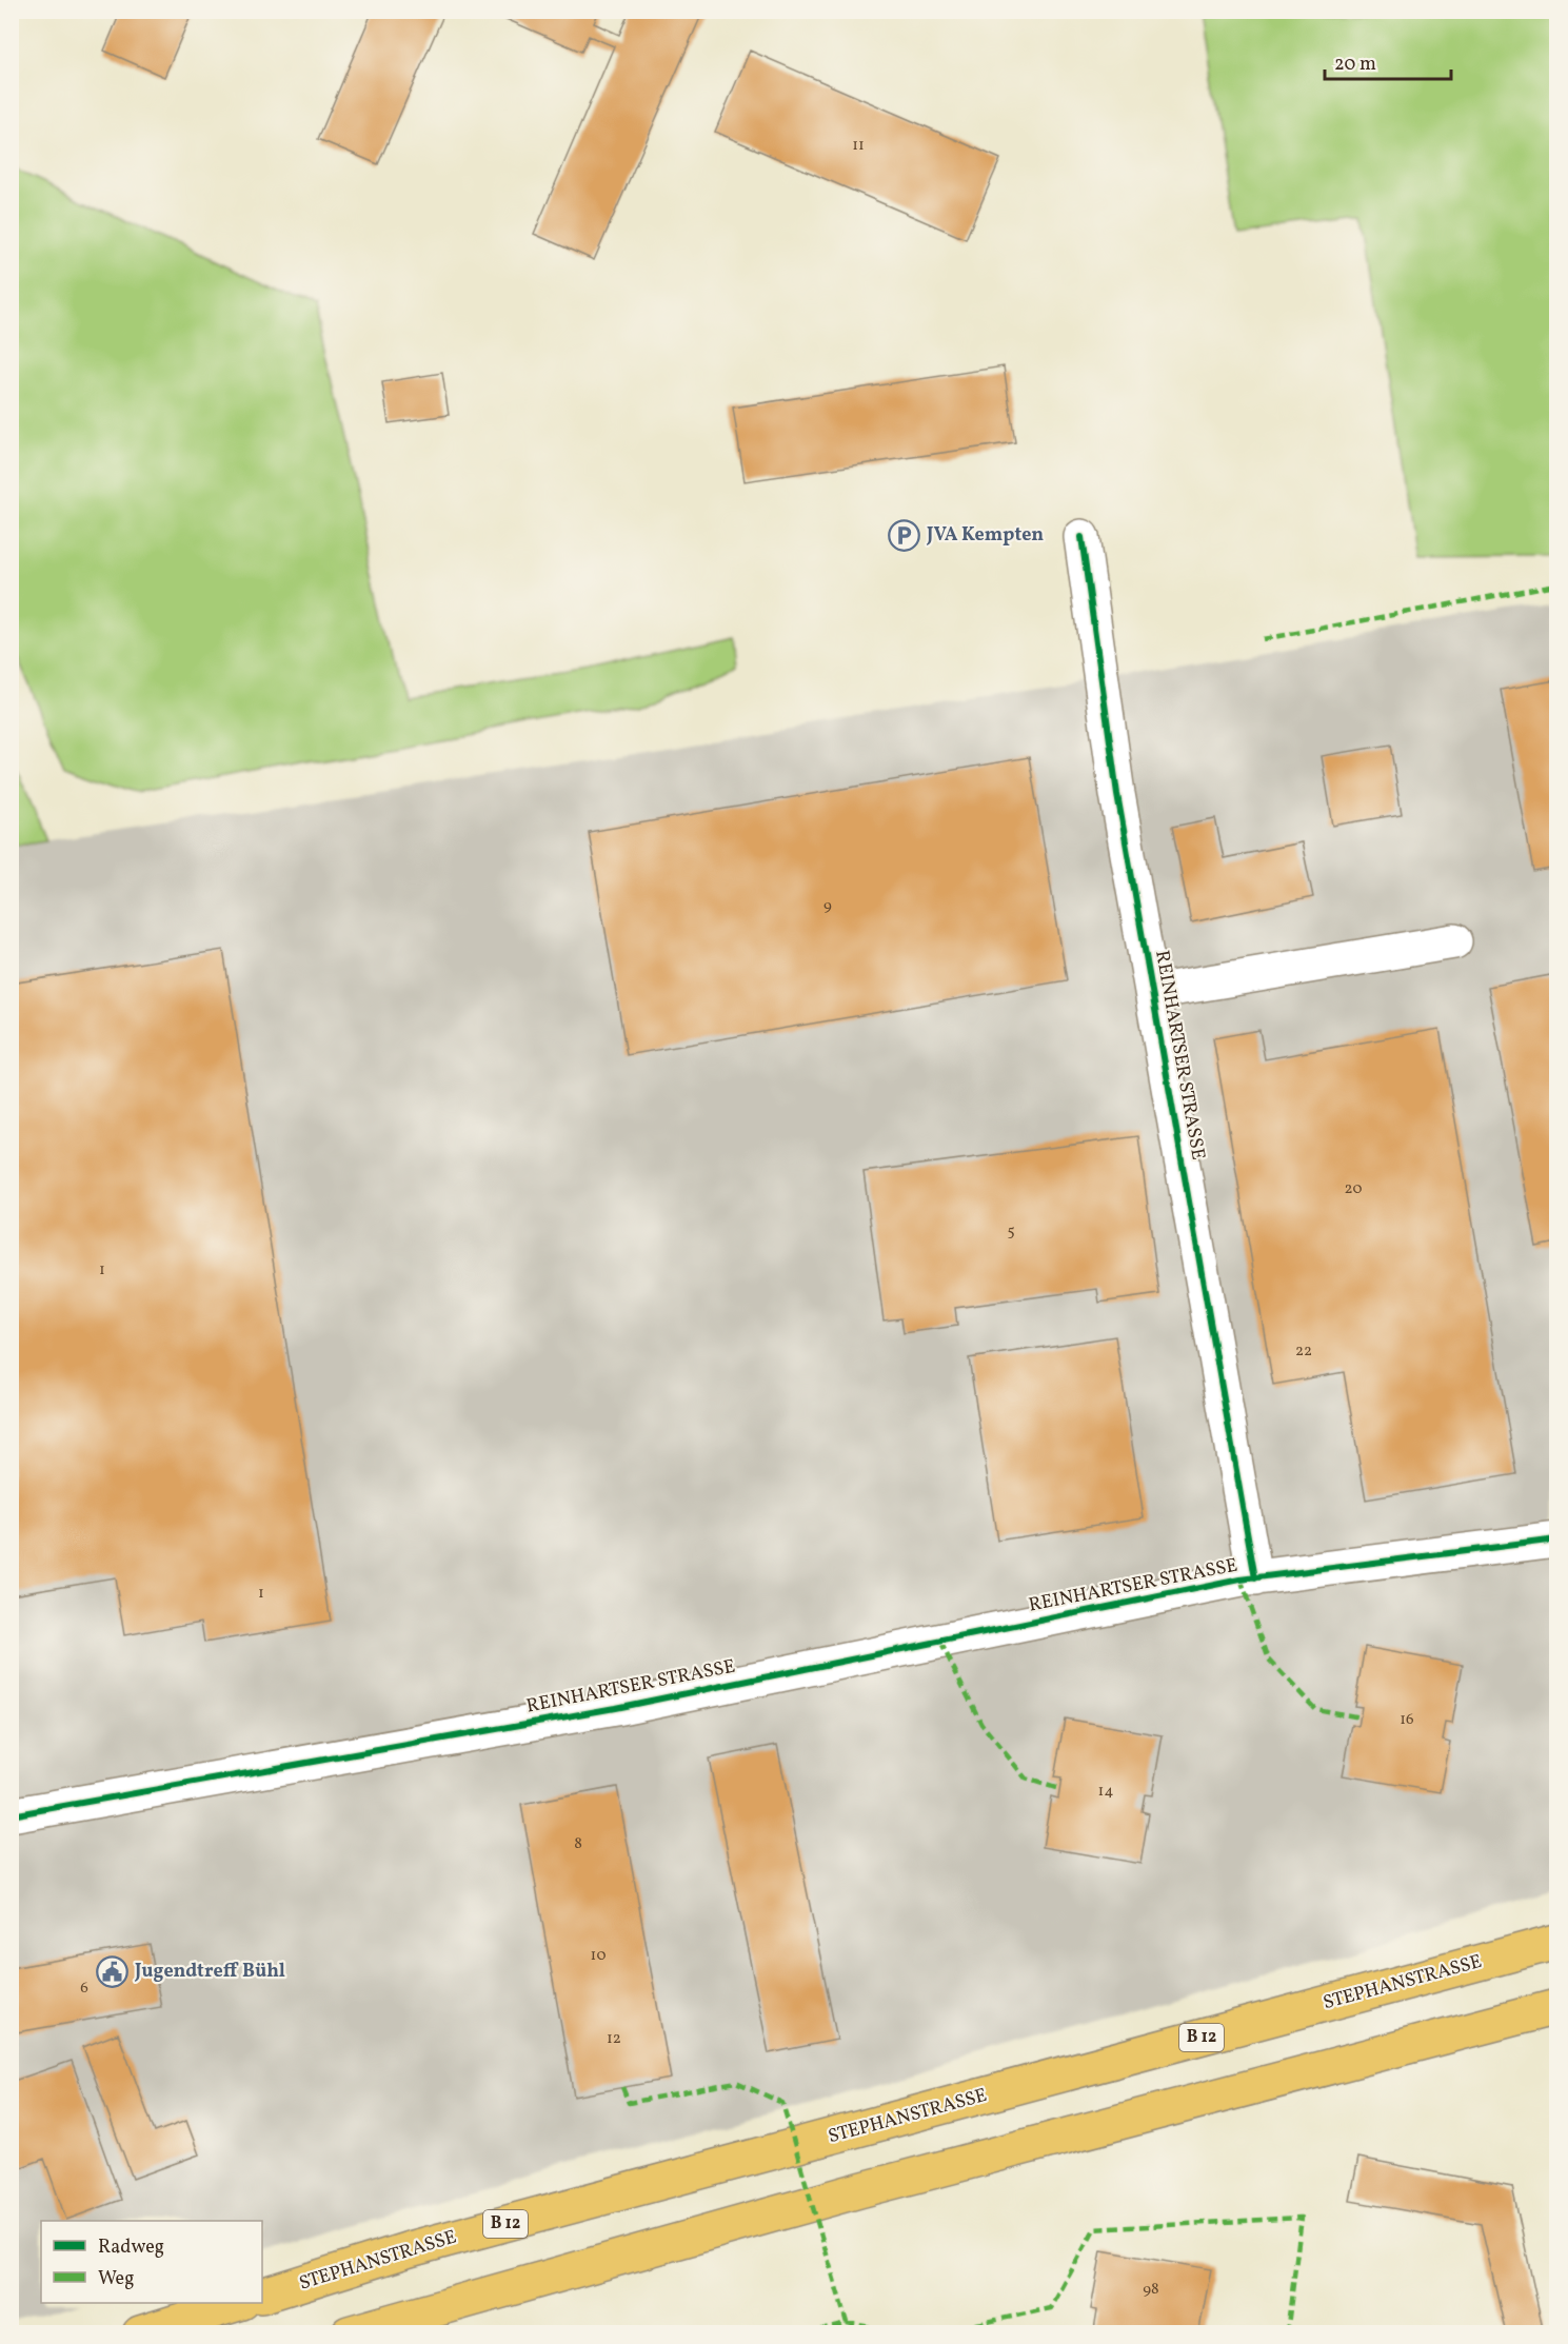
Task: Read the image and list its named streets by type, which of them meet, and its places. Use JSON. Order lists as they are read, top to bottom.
{
  "streets": {
    "main road": ["STEPHANSTRASSE", "B 12"],
    "street": ["REINHARTSER STRASSE"]
  },
  "places": {
    "parking": ["JVA Kempten"],
    "public building": ["Jugendtreff Bühl"]
  },
  "house_numbers": [
    "11",
    "9",
    "20",
    "5",
    "1",
    "22",
    "1",
    "16",
    "14",
    "8",
    "10",
    "6",
    "12",
    "98"
  ],
  "legend": ["Radweg", "Weg"],
  "scale_bar": "20 m"
}
